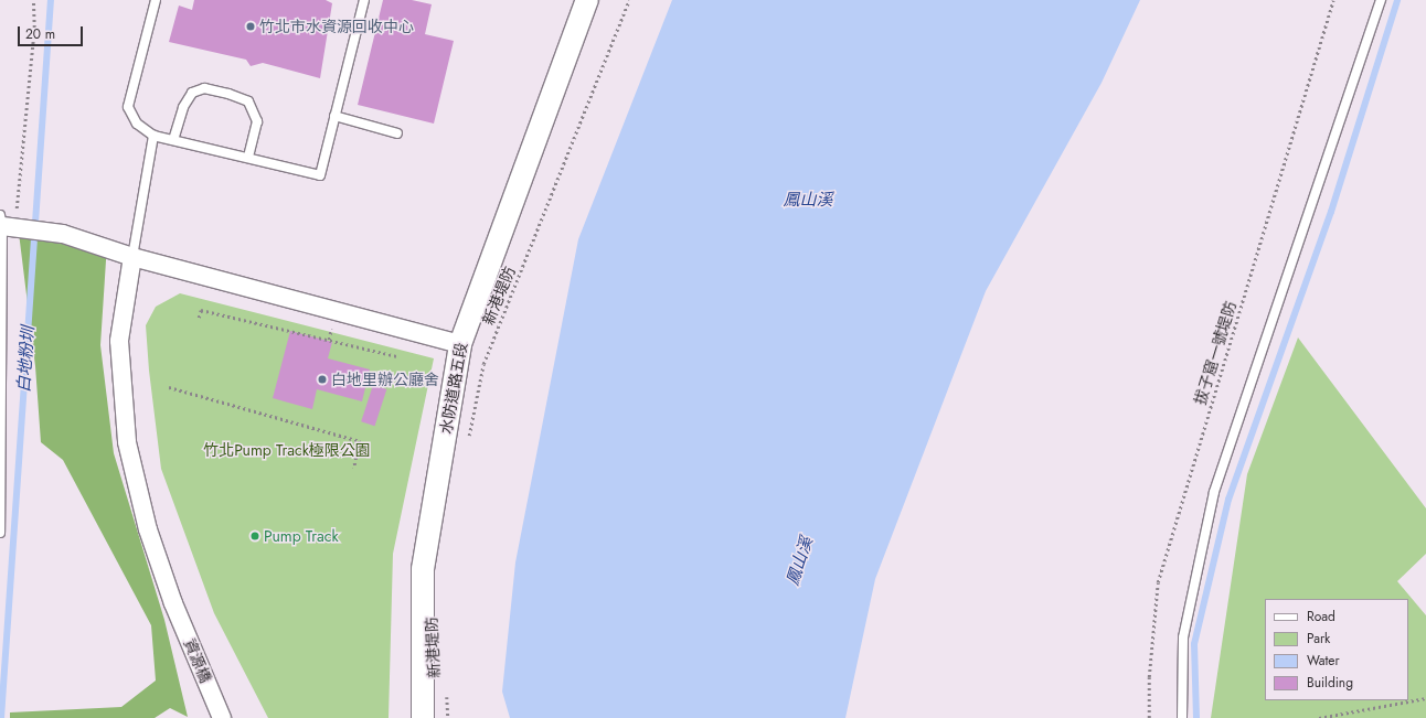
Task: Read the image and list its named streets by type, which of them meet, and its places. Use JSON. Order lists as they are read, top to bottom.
{
  "streets": {
    "street": ["水防道路五段", "資源橋"],
    "path": ["新港堤防", "拔子窟一號堤防"]
  },
  "water": ["鳳山溪", "白地粉圳"],
  "parks": ["竹北Pump Track極限公園"],
  "places": ["竹北市水資源回收中心", "白地里辦公廳舍", "Pump Track"],
  "legend": [
    "Road",
    "Park",
    "Water",
    "Building"
  ],
  "scale_bar": "20 m"
}
